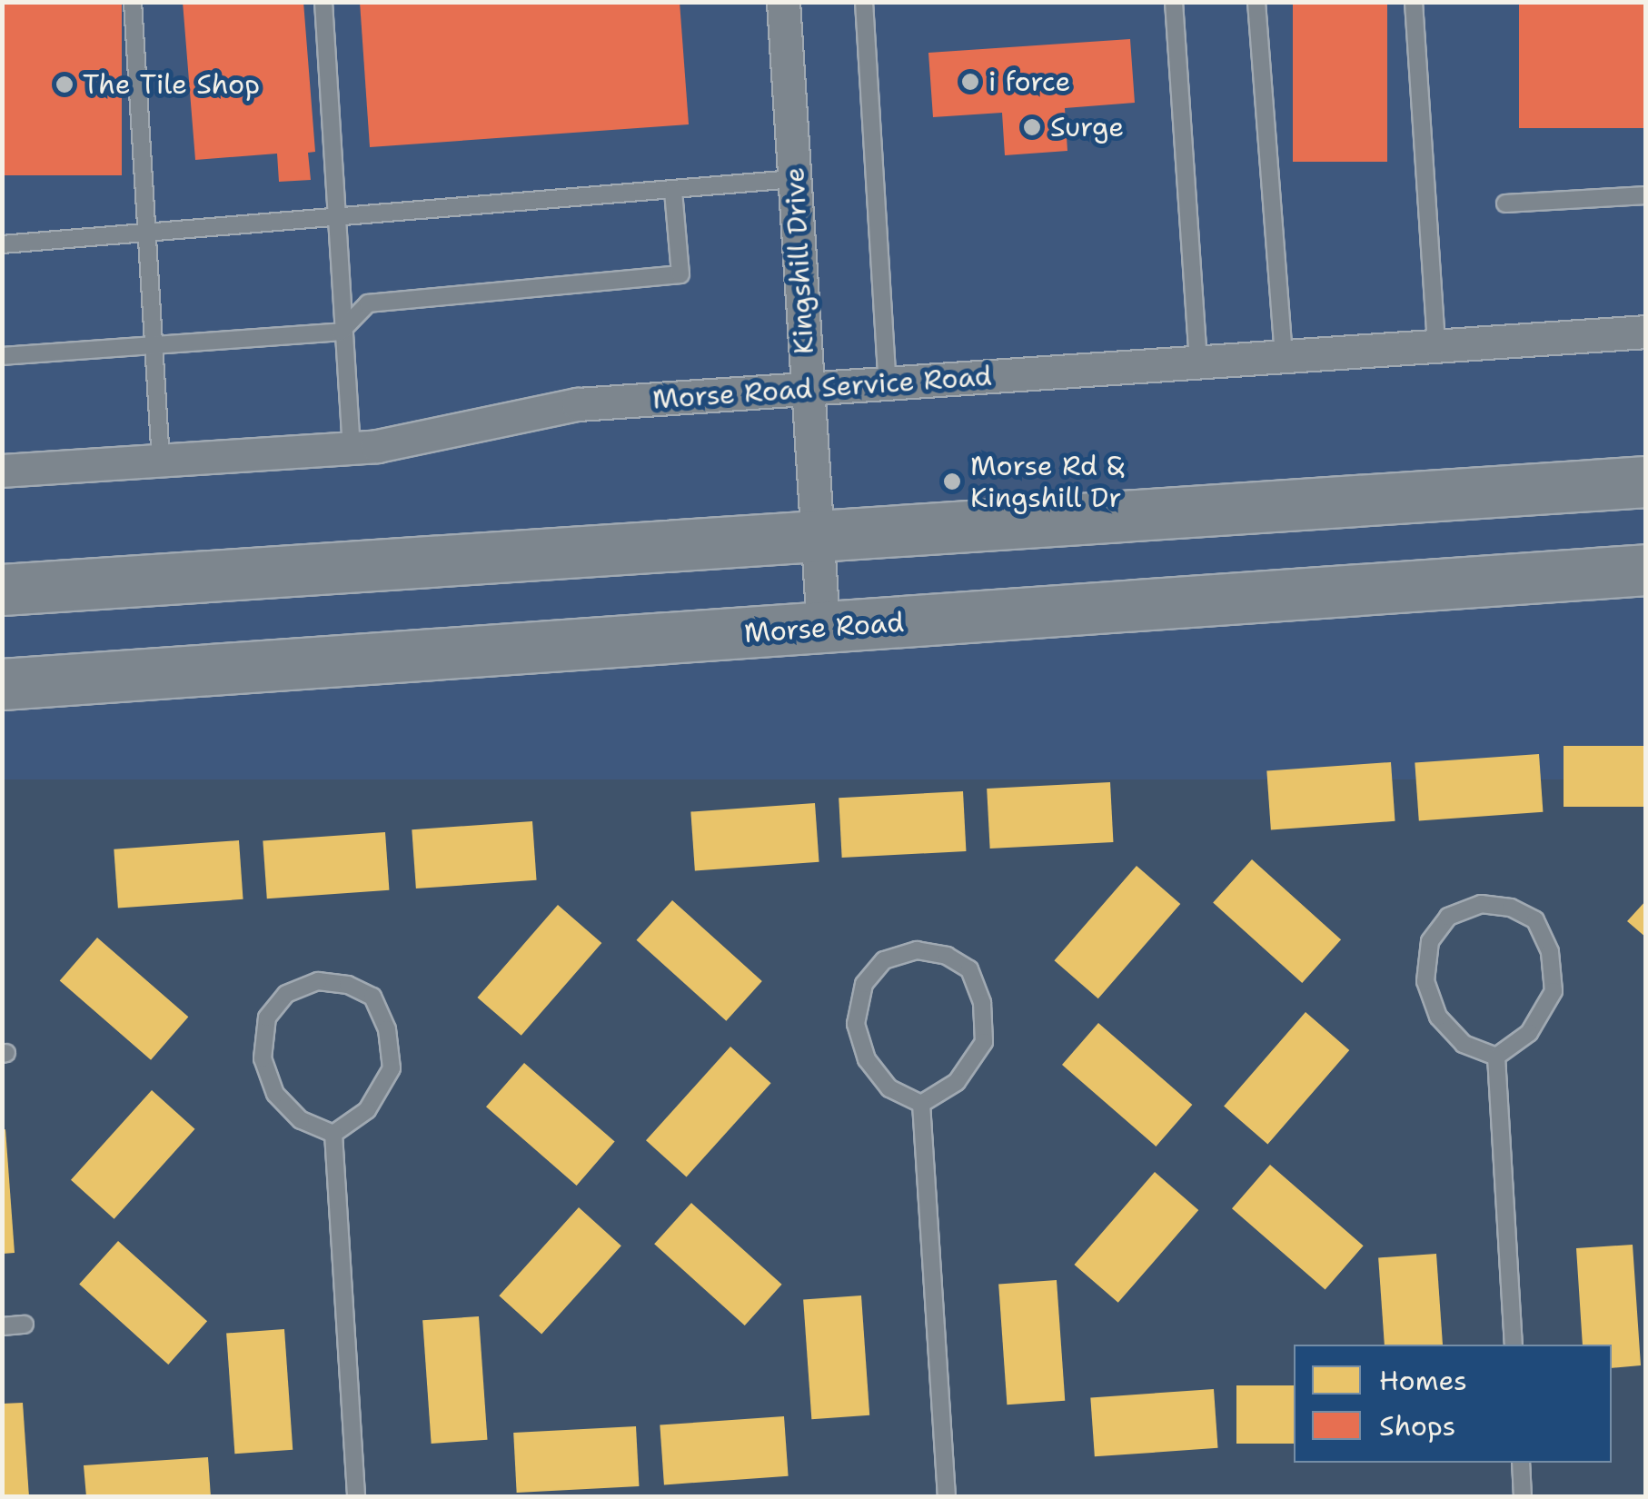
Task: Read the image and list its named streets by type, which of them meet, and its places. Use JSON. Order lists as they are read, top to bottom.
{
  "streets": {
    "main road": ["Morse Road"],
    "street": ["Kingshill Drive", "Morse Road Service Road"]
  },
  "crossings": [
    ["Kingshill Drive", "Morse Road Service Road"],
    ["Kingshill Drive", "Morse Road"]
  ],
  "places": [
    "i force",
    "The Tile Shop",
    "Surge",
    "Morse Rd & Kingshill Dr"
  ],
  "legend": ["Homes", "Shops"]
}
